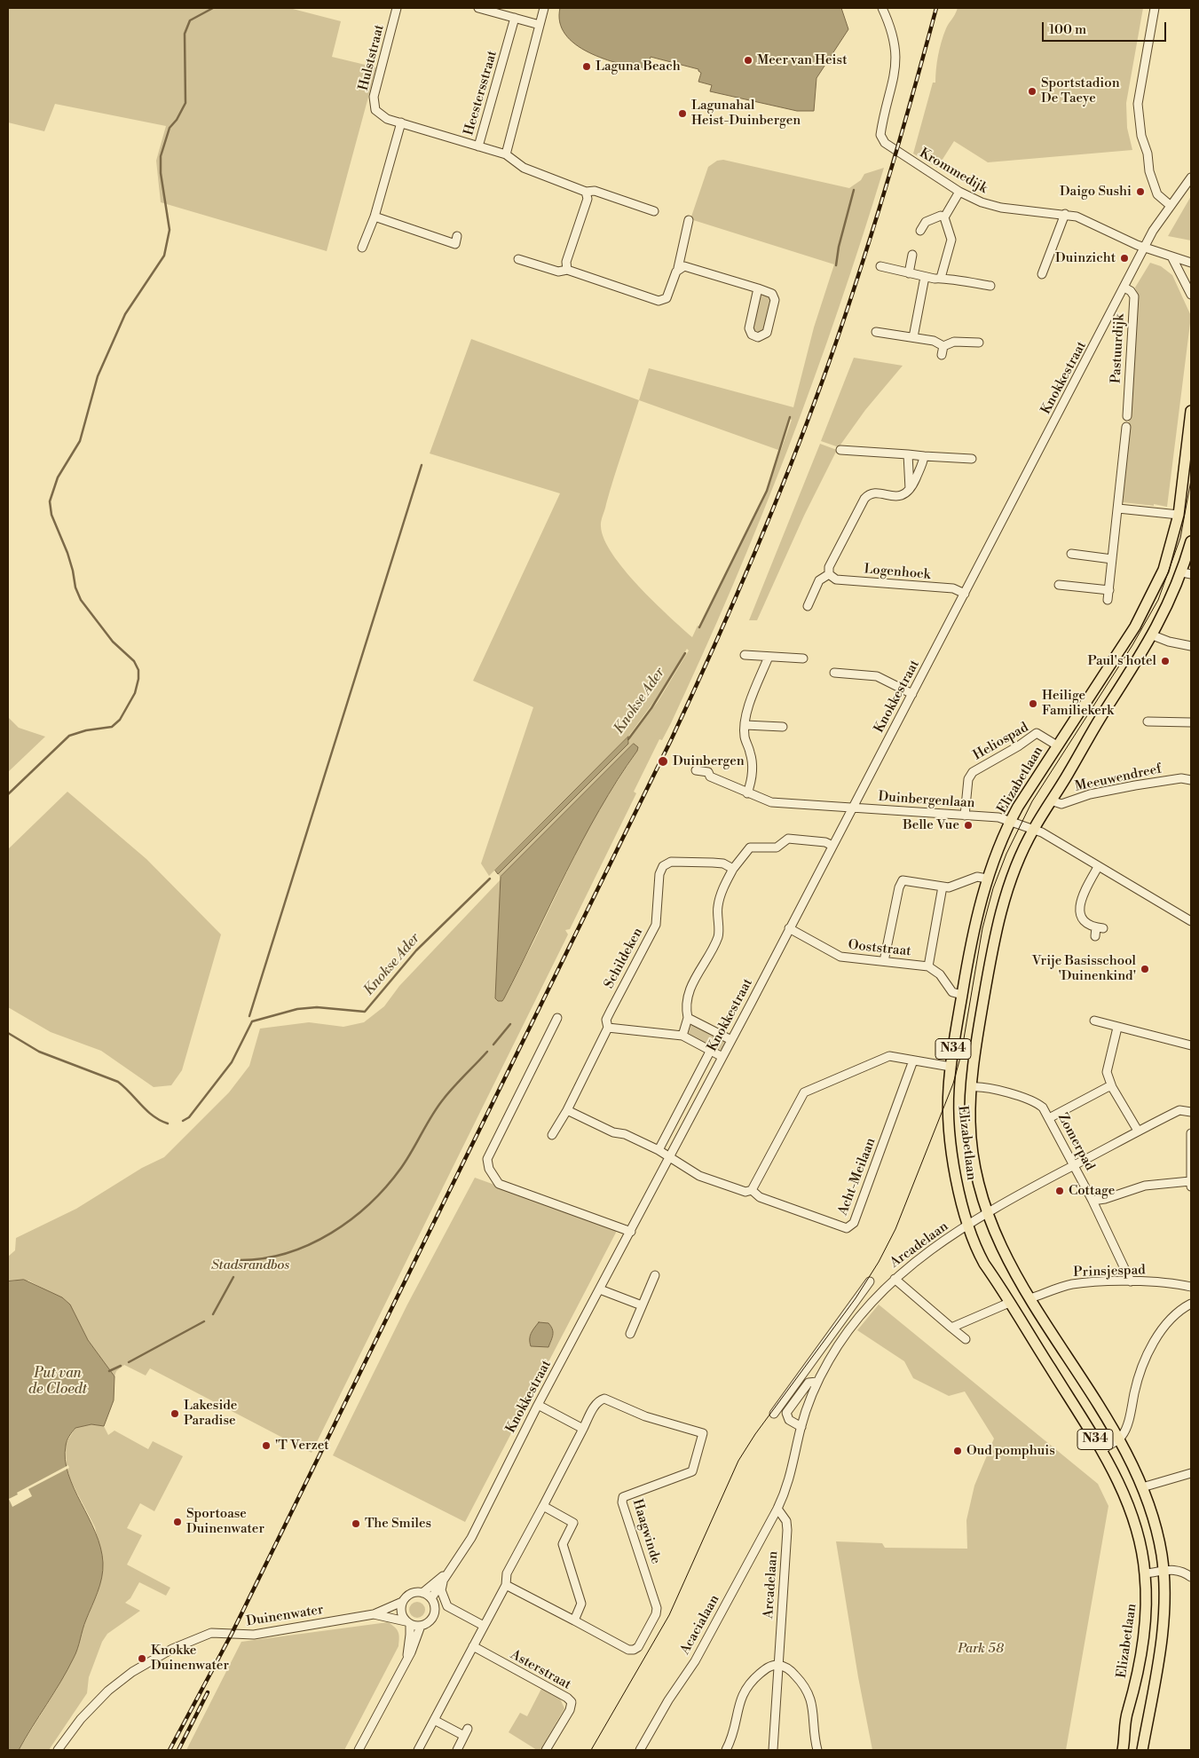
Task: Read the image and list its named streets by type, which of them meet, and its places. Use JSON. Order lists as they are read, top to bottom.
{
  "streets": {
    "main road": ["Elizabetlaan", "N34"],
    "street": [
      "Hulststraat",
      "Heestersstraat",
      "Krommedijk",
      "Pastuurdijk",
      "Knokkestraat",
      "Logenhoek",
      "Heliospad",
      "Meeuwendreef",
      "Duinbergenlaan",
      "Ooststraat",
      "Schildeken",
      "Zomerpad",
      "Acht-Meilaan",
      "Arcadelaan",
      "Prinsjespad",
      "Haagwinde",
      "Duinenwater",
      "Acacialaan",
      "Asterstraat"
    ]
  },
  "crossings": [
    ["Hulststraat", "Heestersstraat"],
    ["Krommedijk", "Knokkestraat"],
    ["Pastuurdijk", "Knokkestraat"],
    ["Knokkestraat", "Logenhoek"],
    ["Knokkestraat", "Duinbergenlaan"],
    ["Knokkestraat", "Ooststraat"],
    ["Knokkestraat", "Acht-Meilaan"],
    ["Knokkestraat", "Duinenwater"],
    ["Heliospad", "Elizabetlaan"],
    ["Heliospad", "Duinbergenlaan"],
    ["Meeuwendreef", "Elizabetlaan"],
    ["Elizabetlaan", "Duinbergenlaan"],
    ["Elizabetlaan", "Ooststraat"],
    ["Elizabetlaan", "Zomerpad"],
    ["Elizabetlaan", "Arcadelaan"],
    ["Elizabetlaan", "Prinsjespad"],
    ["Zomerpad", "Arcadelaan"],
    ["Zomerpad", "Prinsjespad"],
    ["Arcadelaan", "Acacialaan"]
  ],
  "water": ["Knokse Ader", "Put van de Cloedt"],
  "parks": ["Stadsrandbos", "Park 58"],
  "places": [
    "Meer van Heist",
    "Laguna Beach",
    "Sportstadion De Taeye",
    "Lagunahal Heist-Duinbergen",
    "Daigo Sushi",
    "Duinzicht",
    "Paul's hotel",
    "Heilige Familiekerk",
    "Duinbergen",
    "Belle Vue",
    "Vrije Basisschool 'Duinenkind'",
    "Cottage",
    "Lakeside Paradise",
    "'T Verzet",
    "Oud pomphuis",
    "Sportoase Duinenwater",
    "The Smiles",
    "Knokke Duinenwater"
  ],
  "scale_bar": "100 m"
}
